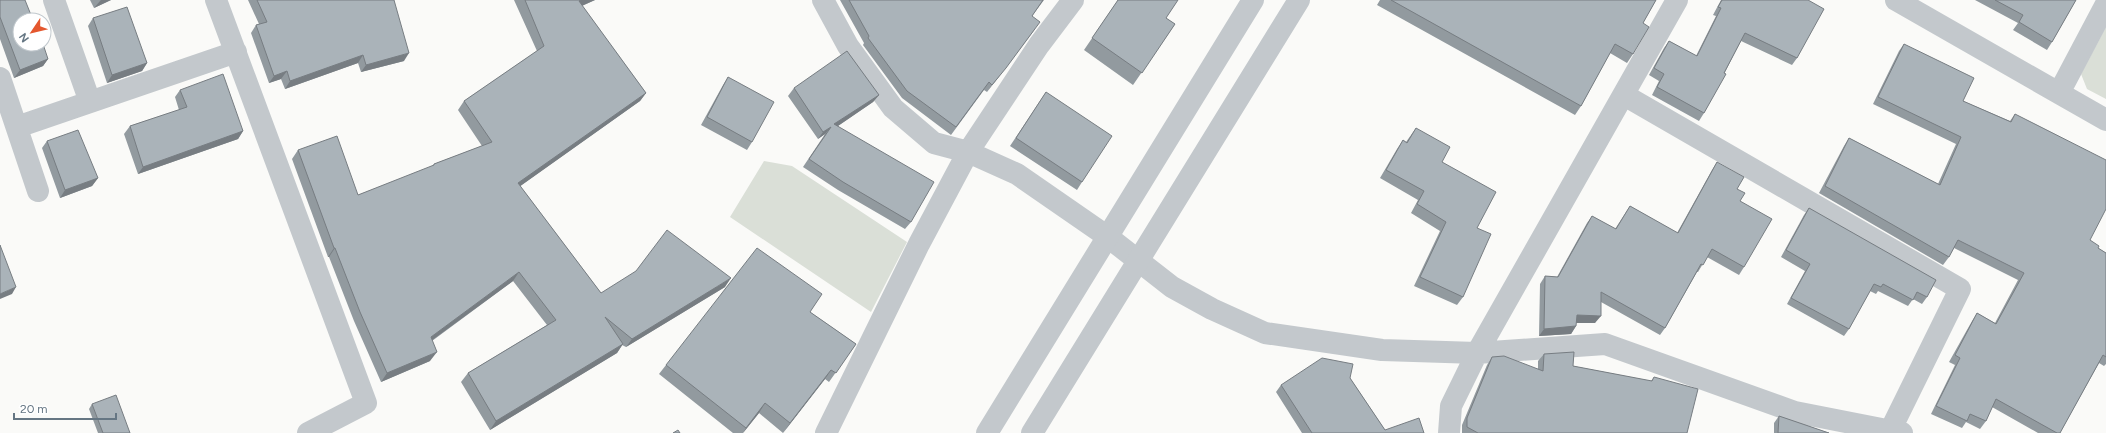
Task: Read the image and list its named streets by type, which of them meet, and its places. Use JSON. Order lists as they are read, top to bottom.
{
  "scale_bar": "20 m",
  "north": "bottom left"
}
